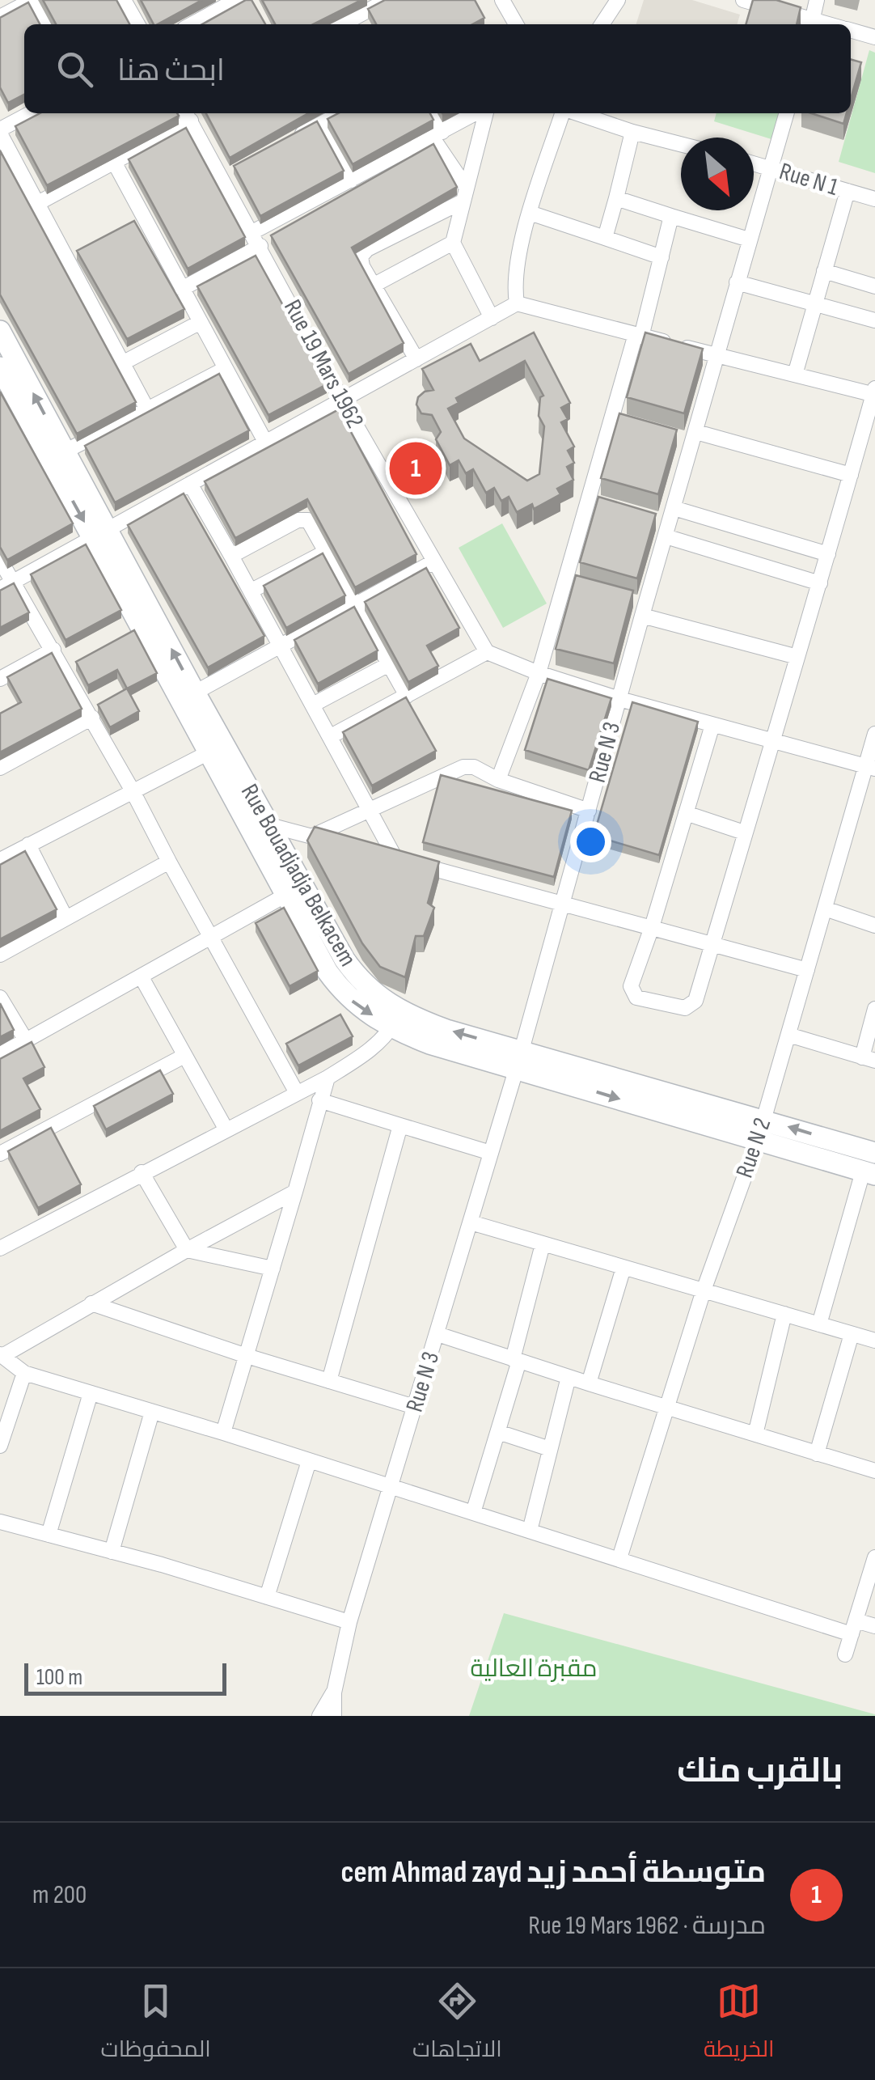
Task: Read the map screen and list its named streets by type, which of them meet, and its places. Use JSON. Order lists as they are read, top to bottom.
{
  "streets": {
    "street": [
      "Rue N 1",
      "Rue 19 Mars 1962",
      "Rue N 3",
      "Rue Bouadjadja Belkacem",
      "Rue N 2"
    ]
  },
  "crossings": [
    ["Rue N 1", "Rue N 3"],
    ["Rue N 3", "Rue Bouadjadja Belkacem"],
    ["Rue Bouadjadja Belkacem", "Rue N 2"]
  ],
  "parks": ["مقبرة العالية"],
  "scale_bar": "100 m",
  "north": "bottom right",
  "page": {
    "search": "ابحث هنا",
    "pins": "1",
    "scale": "100 m",
    "heading": "بالقرب منك",
    "list": [
      {
        "mark": "1",
        "name": "متوسطة أحمد زيد cem Ahmad zayd",
        "note": "مدرسة · Rue 19 Mars 1962",
        "value": "200 m"
      }
    ],
    "nav": ["الخريطة", "الاتجاهات", "المحفوظات"]
  }
}
